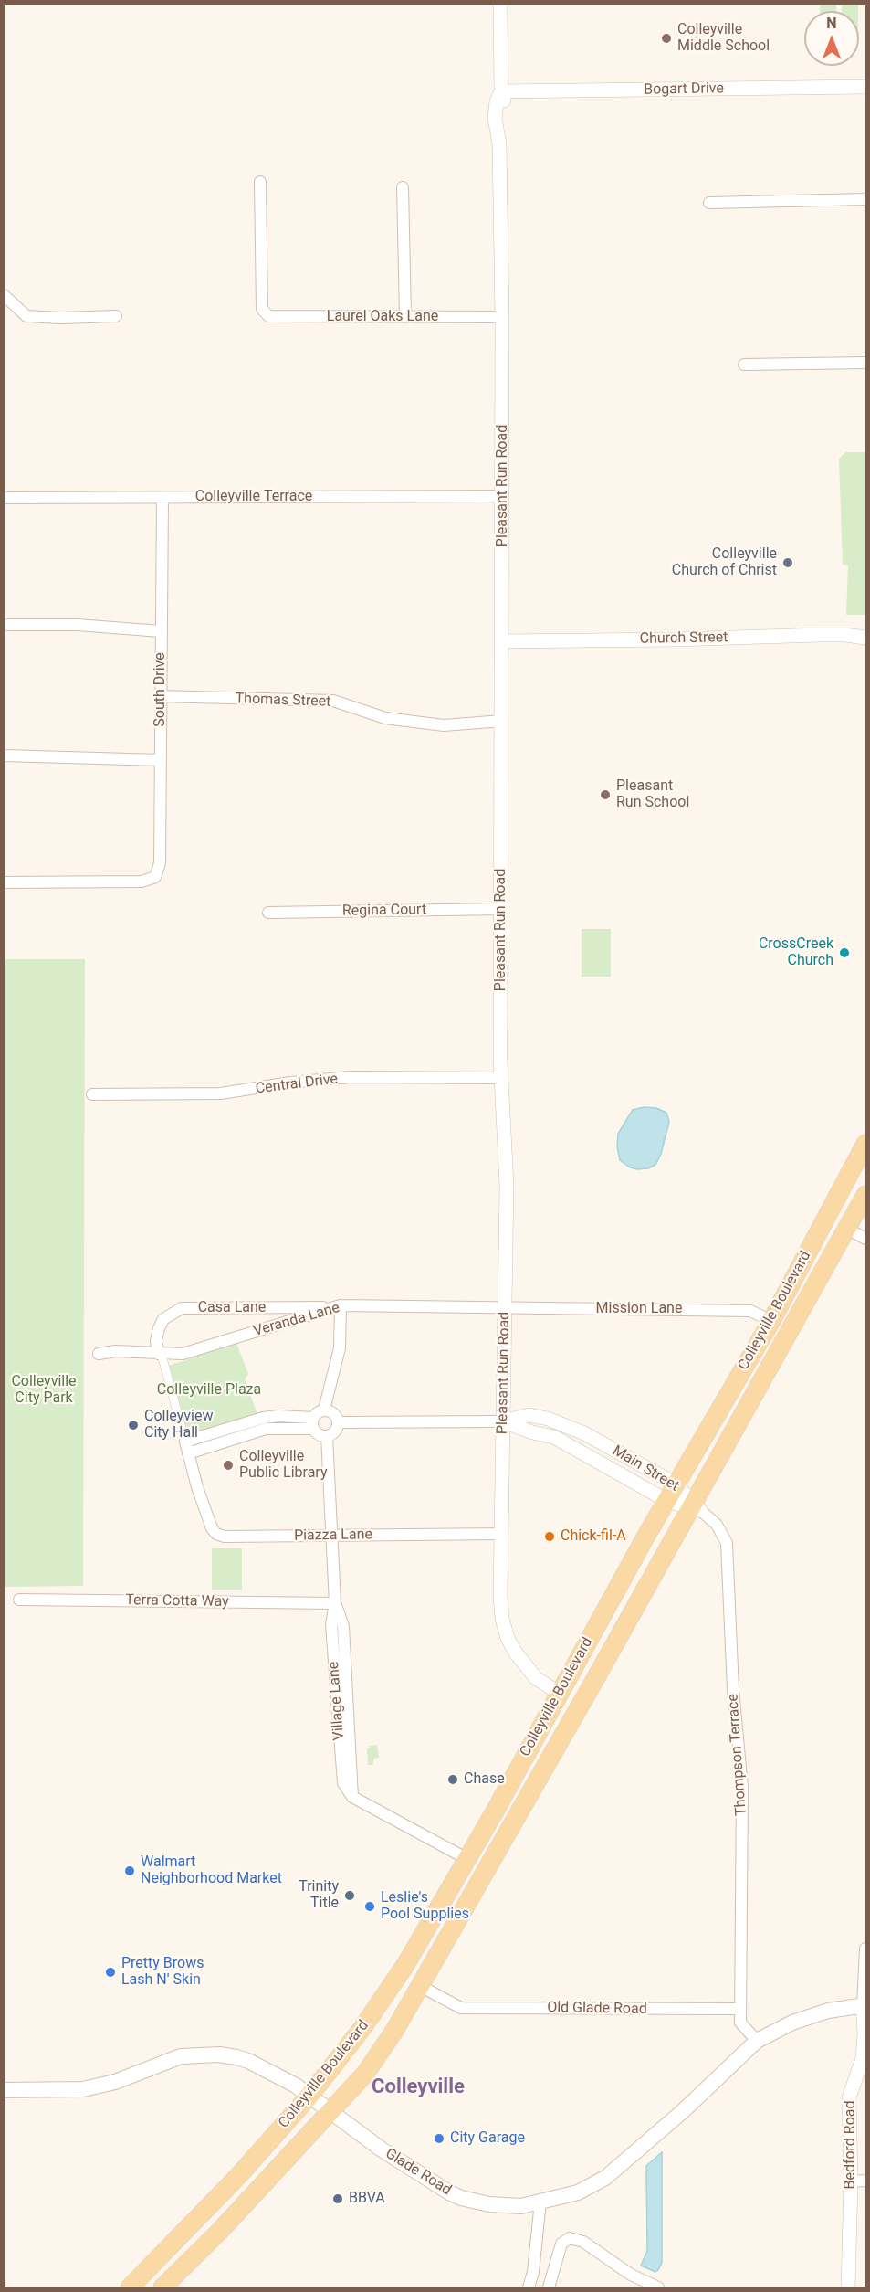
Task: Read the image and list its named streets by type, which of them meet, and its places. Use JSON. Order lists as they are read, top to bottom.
{
  "streets": {
    "main road": ["Colleyville Boulevard", "Glade Road"],
    "street": [
      "Bogart Drive",
      "Laurel Oaks Lane",
      "Pleasant Run Road",
      "Colleyville Terrace",
      "Church Street",
      "South Drive",
      "Thomas Street",
      "Regina Court",
      "Central Drive",
      "Casa Lane",
      "Mission Lane",
      "Veranda Lane",
      "Main Street",
      "Piazza Lane",
      "Terra Cotta Way",
      "Village Lane",
      "Thompson Terrace",
      "Old Glade Road",
      "Bedford Road"
    ]
  },
  "crossings": [
    ["Bogart Drive", "Pleasant Run Road"],
    ["Laurel Oaks Lane", "Pleasant Run Road"],
    ["Pleasant Run Road", "Colleyville Terrace"],
    ["Pleasant Run Road", "Church Street"],
    ["Pleasant Run Road", "Thomas Street"],
    ["Pleasant Run Road", "Regina Court"],
    ["Pleasant Run Road", "Central Drive"],
    ["Pleasant Run Road", "Mission Lane"],
    ["Pleasant Run Road", "Colleyville Boulevard"],
    ["Pleasant Run Road", "Veranda Lane"],
    ["Pleasant Run Road", "Main Street"],
    ["Pleasant Run Road", "Piazza Lane"],
    ["Colleyville Terrace", "South Drive"],
    ["South Drive", "Thomas Street"],
    ["Casa Lane", "Veranda Lane"],
    ["Mission Lane", "Colleyville Boulevard"],
    ["Mission Lane", "Veranda Lane"],
    ["Colleyville Boulevard", "Main Street"],
    ["Colleyville Boulevard", "Village Lane"],
    ["Colleyville Boulevard", "Thompson Terrace"],
    ["Colleyville Boulevard", "Old Glade Road"],
    ["Colleyville Boulevard", "Glade Road"],
    ["Main Street", "Village Lane"],
    ["Main Street", "Thompson Terrace"],
    ["Piazza Lane", "Village Lane"],
    ["Terra Cotta Way", "Village Lane"],
    ["Thompson Terrace", "Old Glade Road"],
    ["Bedford Road", "Glade Road"]
  ],
  "districts": ["Colleyville"],
  "parks": ["Colleyville City Park", "Colleyville Plaza"],
  "places": [
    "Colleyville Middle School",
    "Colleyville Church of Christ",
    "Pleasant Run School",
    "CrossCreek Church",
    "Colleyview City Hall",
    "Colleyville Public Library",
    "Chick-fil-A",
    "Chase",
    "Walmart Neighborhood Market",
    "Trinity Title",
    "Leslie's Pool Supplies",
    "Pretty Brows Lash N' Skin",
    "City Garage",
    "BBVA"
  ],
  "north": "top"
}
